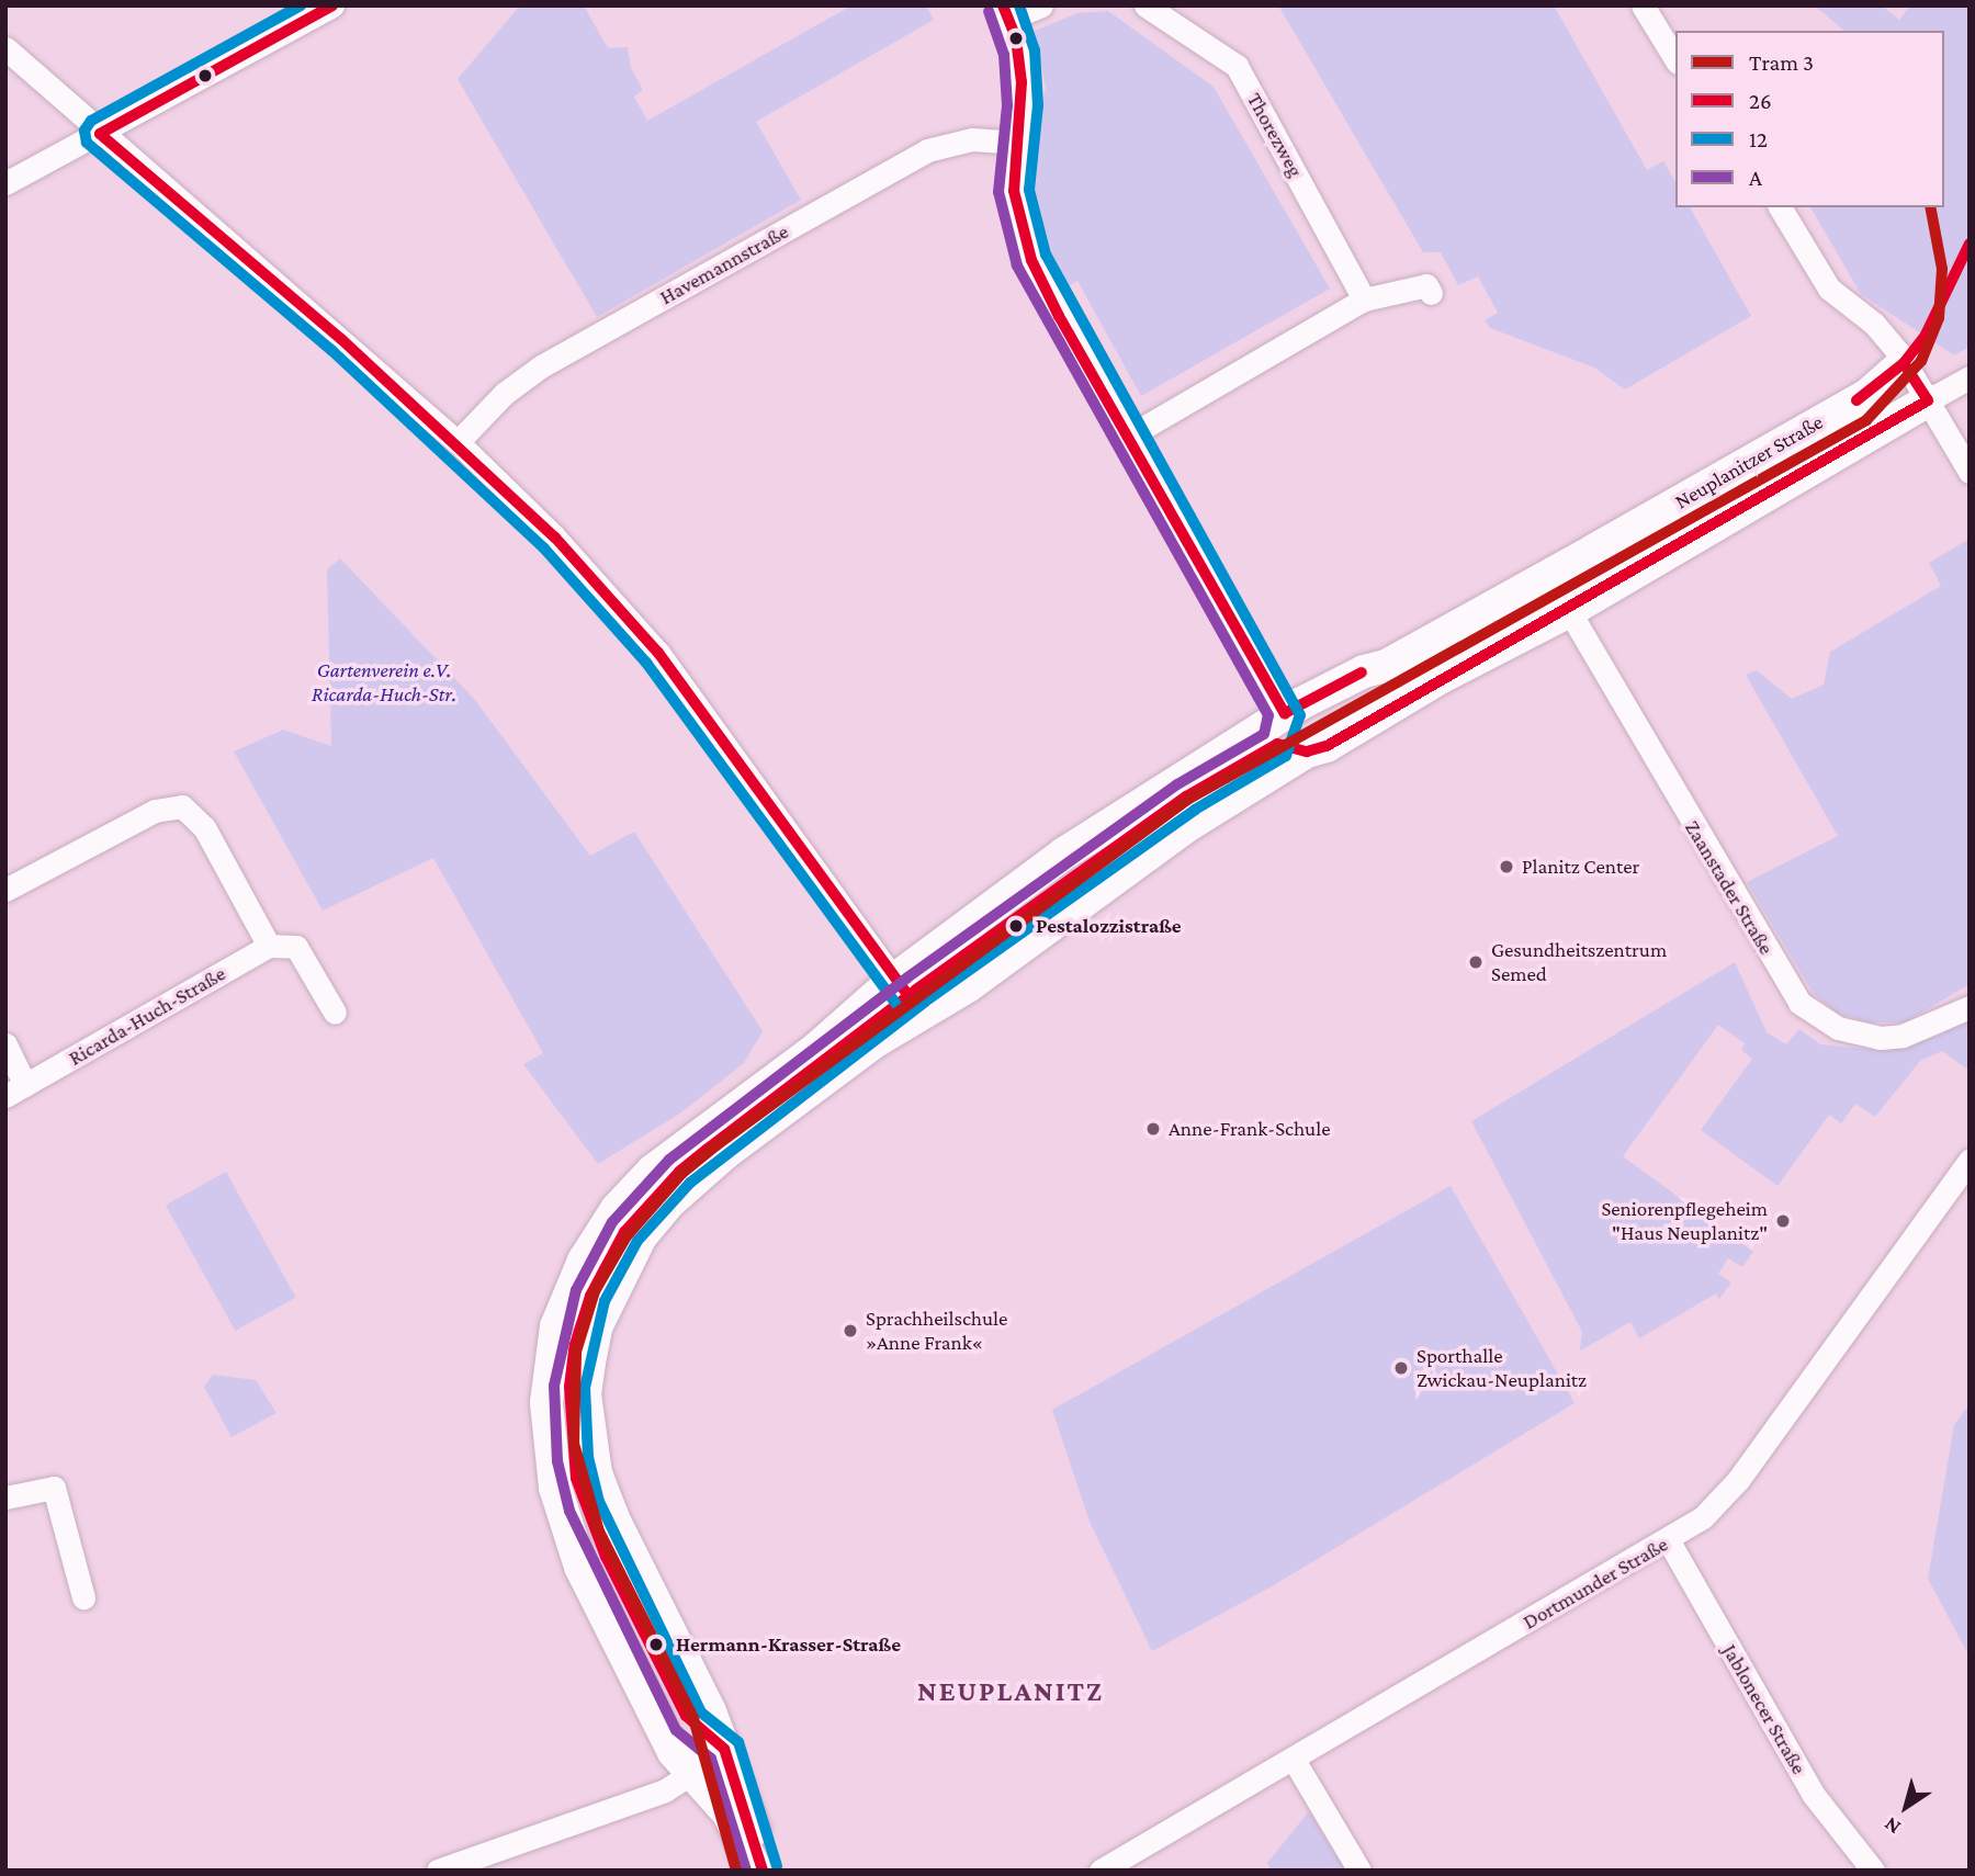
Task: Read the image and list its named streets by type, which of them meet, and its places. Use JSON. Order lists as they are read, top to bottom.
{
  "streets": {
    "street": [
      "Thorezweg",
      "Havemannstraße",
      "Neuplanitzer Straße",
      "Zaanstader Straße",
      "Ricarda-Huch-Straße",
      "Dortmunder Straße",
      "Jablonecer Straße"
    ]
  },
  "crossings": [
    ["Neuplanitzer Straße", "Zaanstader Straße"],
    ["Dortmunder Straße", "Jablonecer Straße"]
  ],
  "districts": ["NEUPLANITZ"],
  "parks": ["Gartenverein e.V. Ricarda-Huch-Str."],
  "places": [
    "Planitz Center",
    "Pestalozzistraße",
    "Gesundheitszentrum Semed",
    "Anne-Frank-Schule",
    "Seniorenpflegeheim \"Haus Neuplanitz\"",
    "Sprachheilschule »Anne Frank«",
    "Sporthalle Zwickau-Neuplanitz",
    "Hermann-Krasser-Straße"
  ],
  "lines": [
    "transit line 26",
    "transit line 12",
    "transit line A",
    "tram line 3"
  ],
  "legend": [
    "Tram 3",
    "26",
    "12",
    "A"
  ],
  "north": "bottom left"
}
